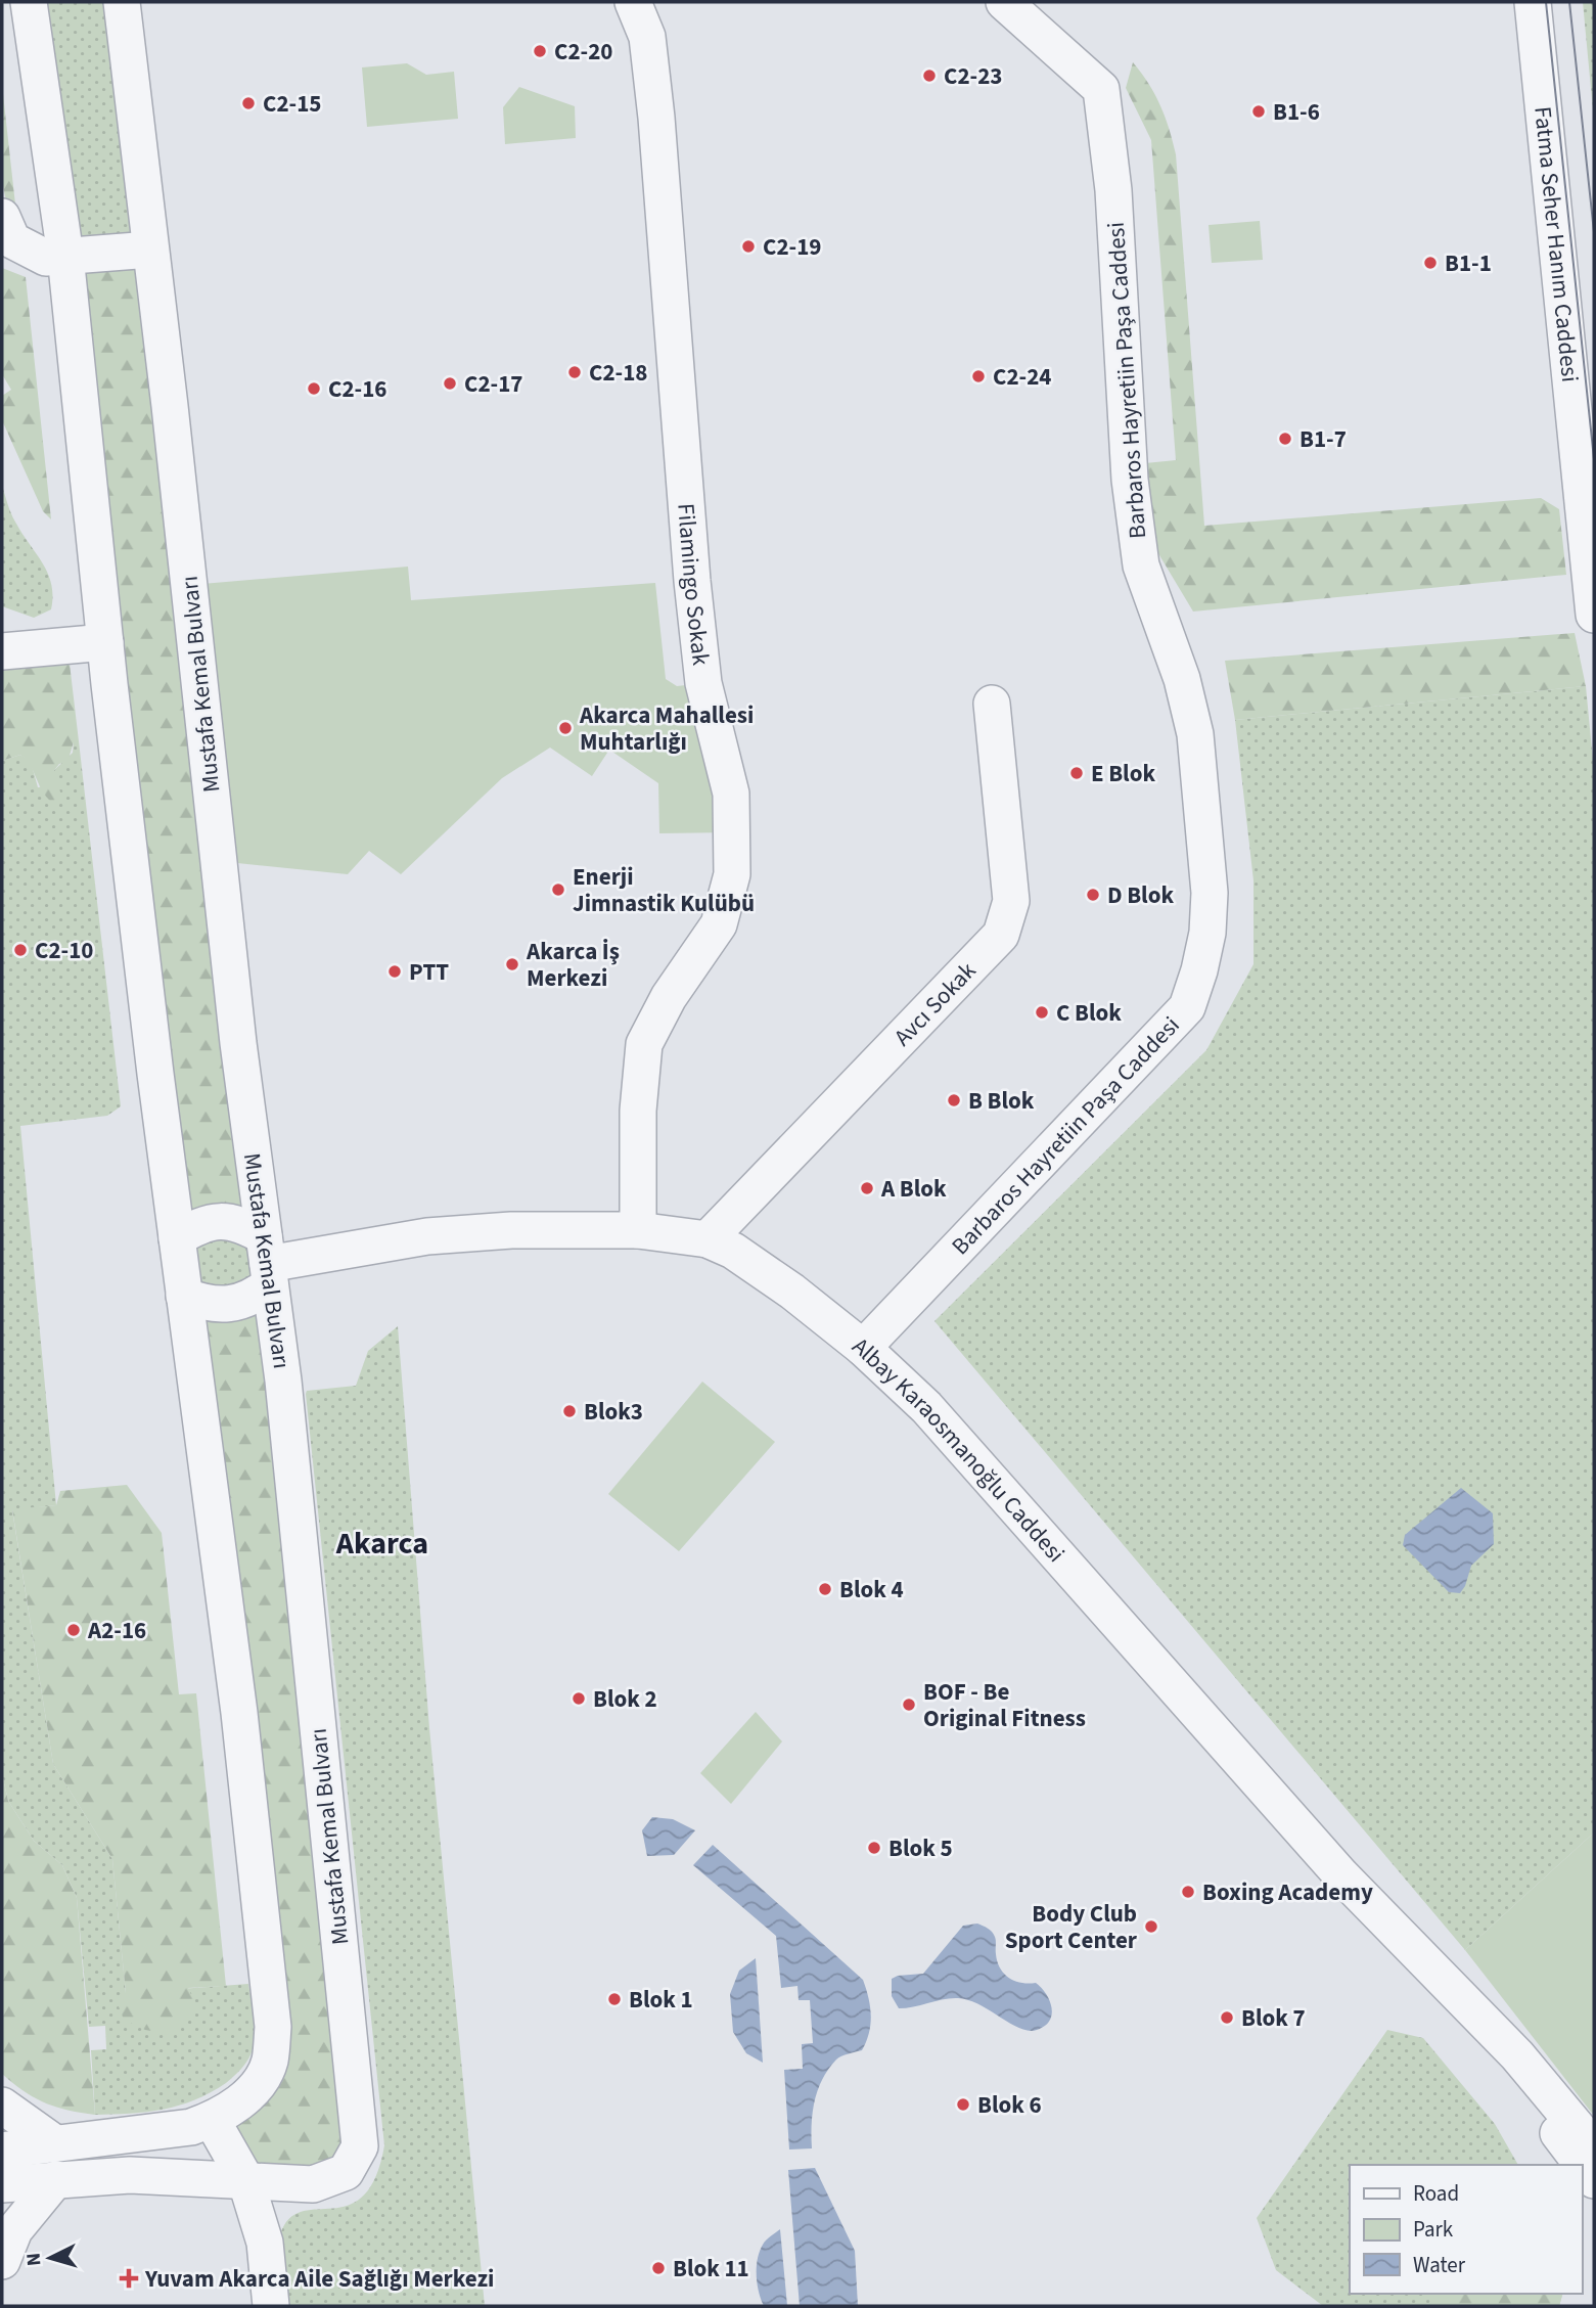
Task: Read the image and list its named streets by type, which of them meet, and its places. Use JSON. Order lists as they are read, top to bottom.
{
  "streets": {
    "street": [
      "Fatma Seher Hanım Caddesi",
      "Barbaros Hayretiin Paşa Caddesi",
      "Filamingo Sokak",
      "Mustafa Kemal Bulvarı",
      "Avcı Sokak",
      "Albay Karaosmanoğlu Caddesi"
    ]
  },
  "crossings": [
    ["Barbaros Hayretiin Paşa Caddesi", "Albay Karaosmanoğlu Caddesi"],
    ["Filamingo Sokak", "Albay Karaosmanoğlu Caddesi"],
    ["Mustafa Kemal Bulvarı", "Albay Karaosmanoğlu Caddesi"],
    ["Avcı Sokak", "Albay Karaosmanoğlu Caddesi"]
  ],
  "districts": ["Akarca"],
  "places": {
    "other": [
      "C2-20",
      "C2-23",
      "C2-15",
      "B1-6",
      "C2-19",
      "B1-1",
      "C2-18",
      "C2-24",
      "C2-17",
      "C2-16",
      "B1-7",
      "Akarca Mahallesi Muhtarlığı",
      "E Blok",
      "Enerji Jimnastik Kulübü",
      "D Blok",
      "C2-10",
      "Akarca İş Merkezi",
      "PTT",
      "C Blok",
      "B Blok",
      "A Blok",
      "Blok3",
      "Blok 4",
      "A2-16",
      "Blok 2",
      "BOF - Be Original Fitness",
      "Blok 5",
      "Boxing Academy",
      "Body Club Sport Center",
      "Blok 1",
      "Blok 7",
      "Blok 6",
      "Blok 11"
    ],
    "health": ["Yuvam Akarca Aile Sağlığı Merkezi"]
  },
  "legend": ["Road", "Park", "Water"],
  "north": "left"
}
